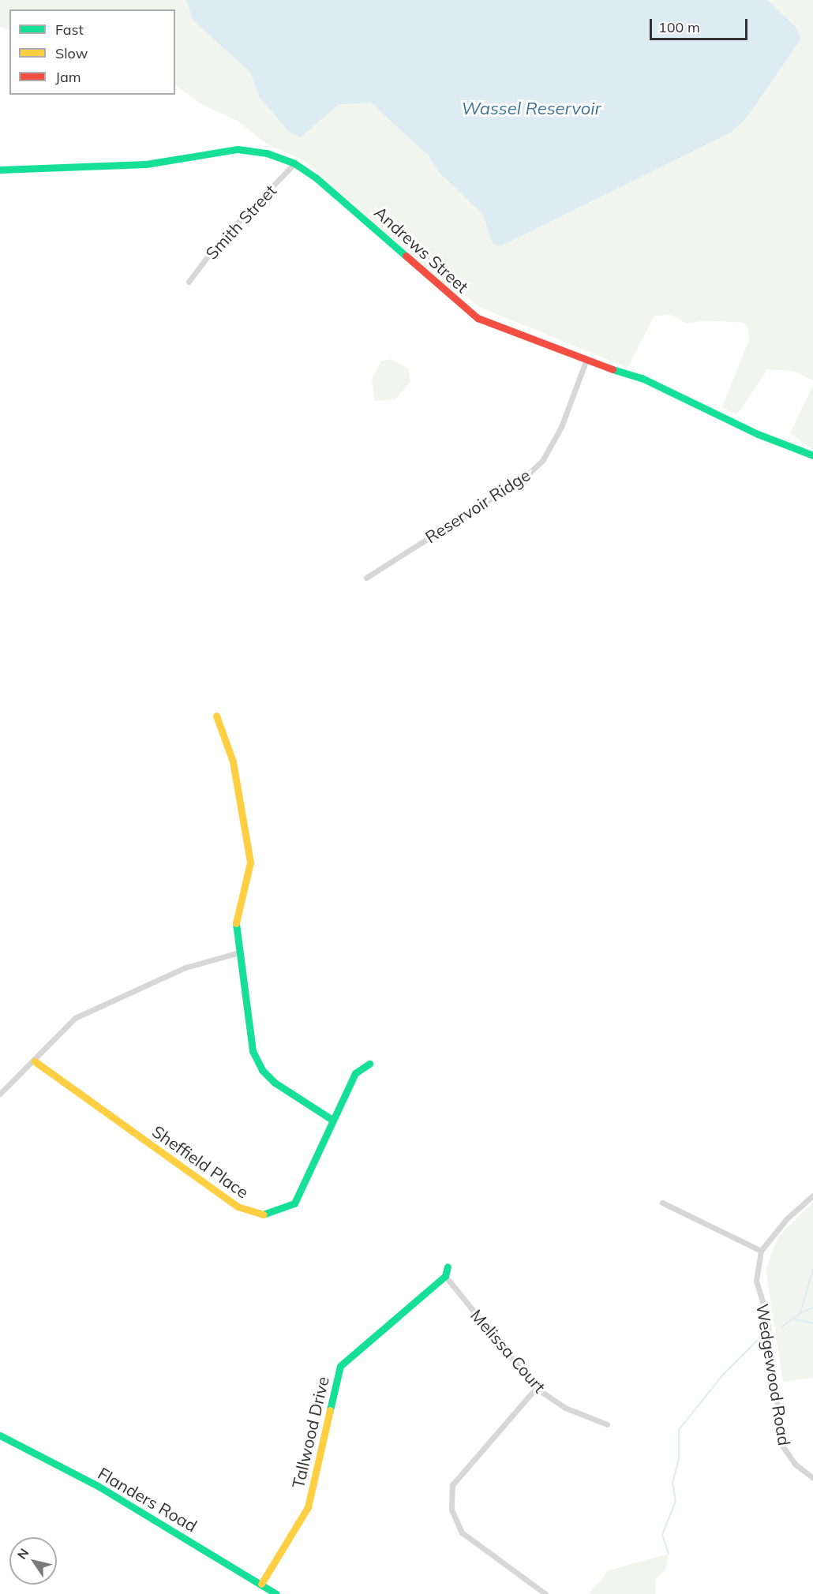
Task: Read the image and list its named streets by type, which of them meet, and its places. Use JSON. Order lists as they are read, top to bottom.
{
  "streets": {
    "street": [
      "Smith Street",
      "Andrews Street",
      "Reservoir Ridge",
      "Sheffield Place",
      "Melissa Court",
      "Wedgewood Road",
      "Tallwood Drive",
      "Flanders Road"
    ]
  },
  "crossings": [
    ["Smith Street", "Andrews Street"],
    ["Andrews Street", "Reservoir Ridge"],
    ["Melissa Court", "Tallwood Drive"],
    ["Tallwood Drive", "Flanders Road"]
  ],
  "water": ["Wassel Reservoir"],
  "legend": ["Fast", "Slow", "Jam"],
  "scale_bar": "100 m",
  "north": "top left"
}
